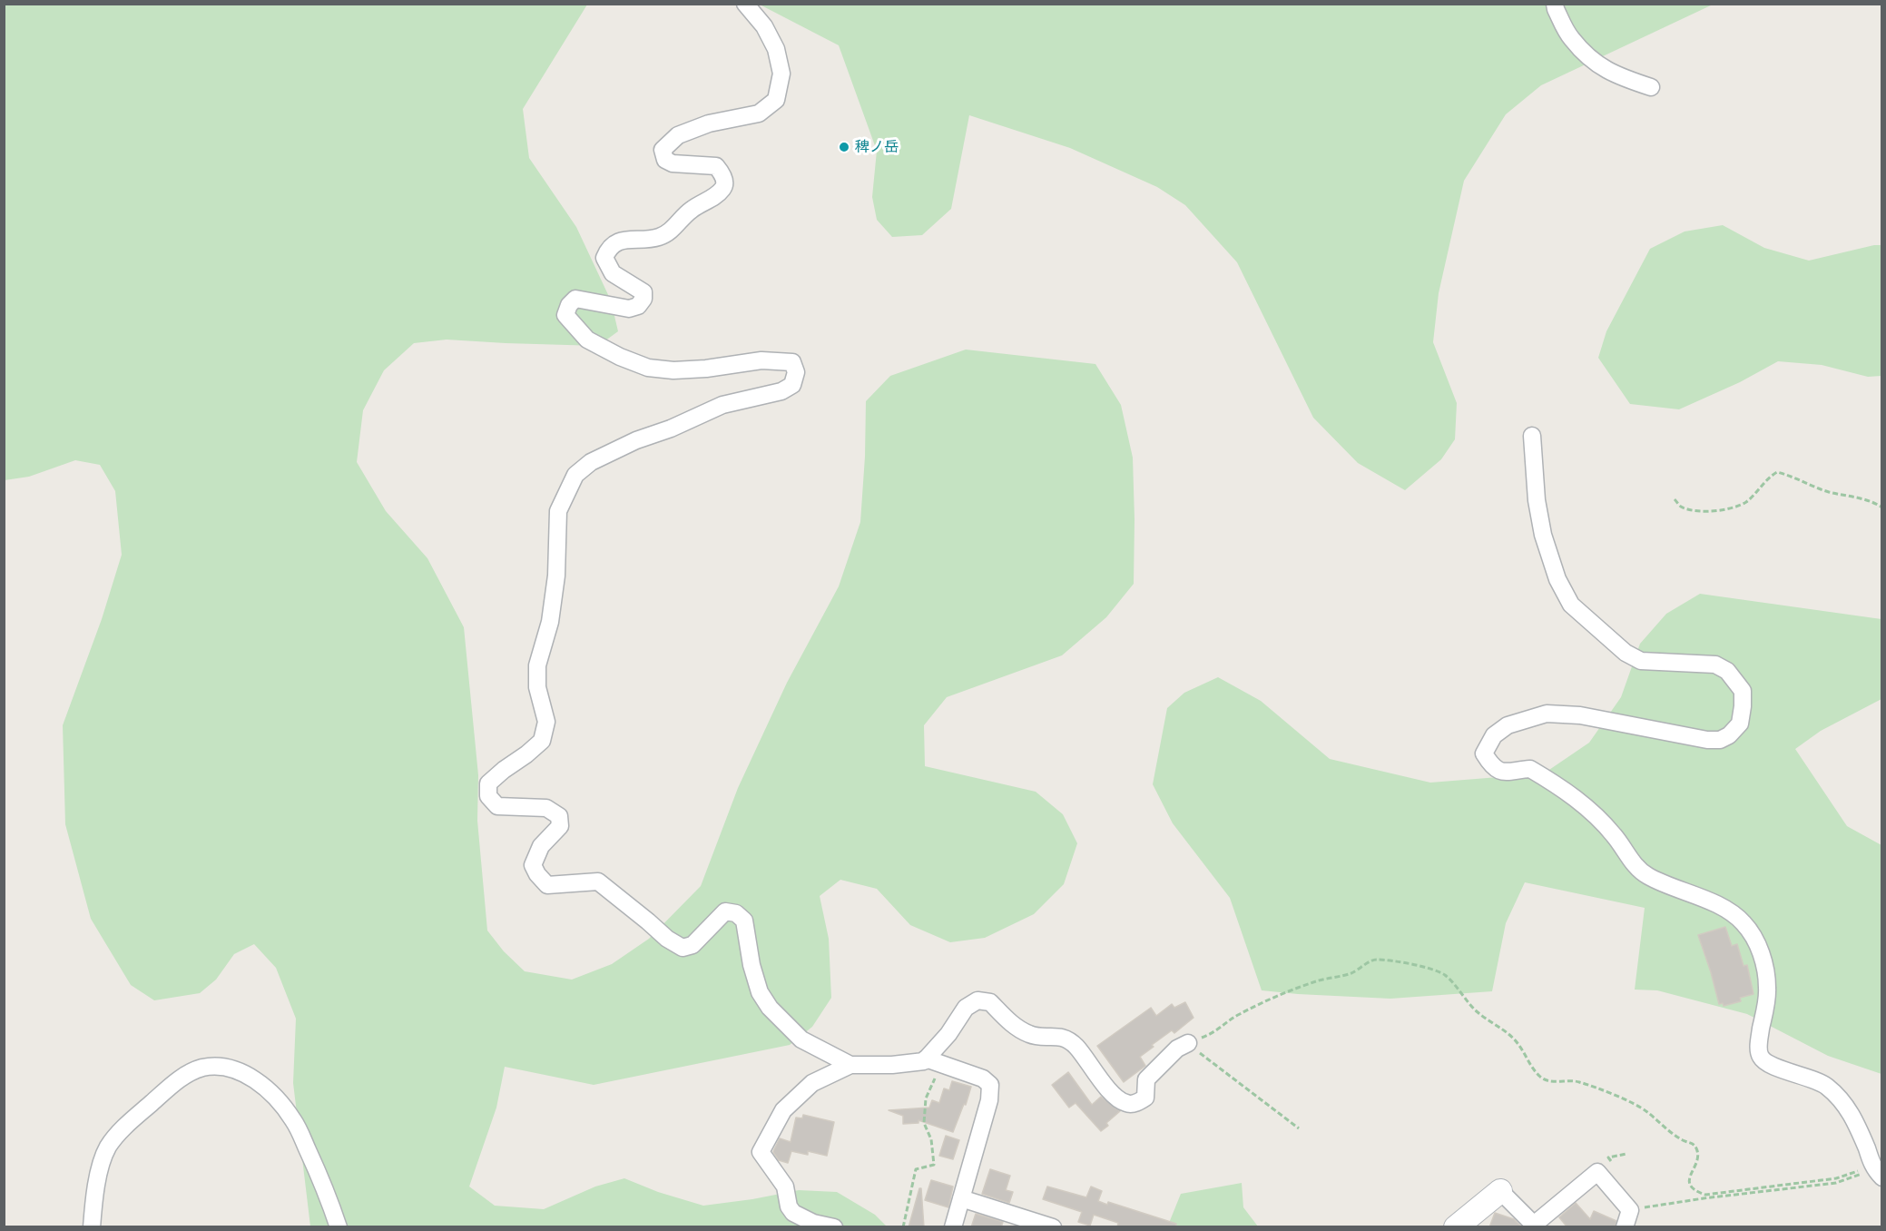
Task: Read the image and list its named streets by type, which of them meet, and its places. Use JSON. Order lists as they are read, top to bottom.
{
  "places": ["稗ノ岳"]
}
